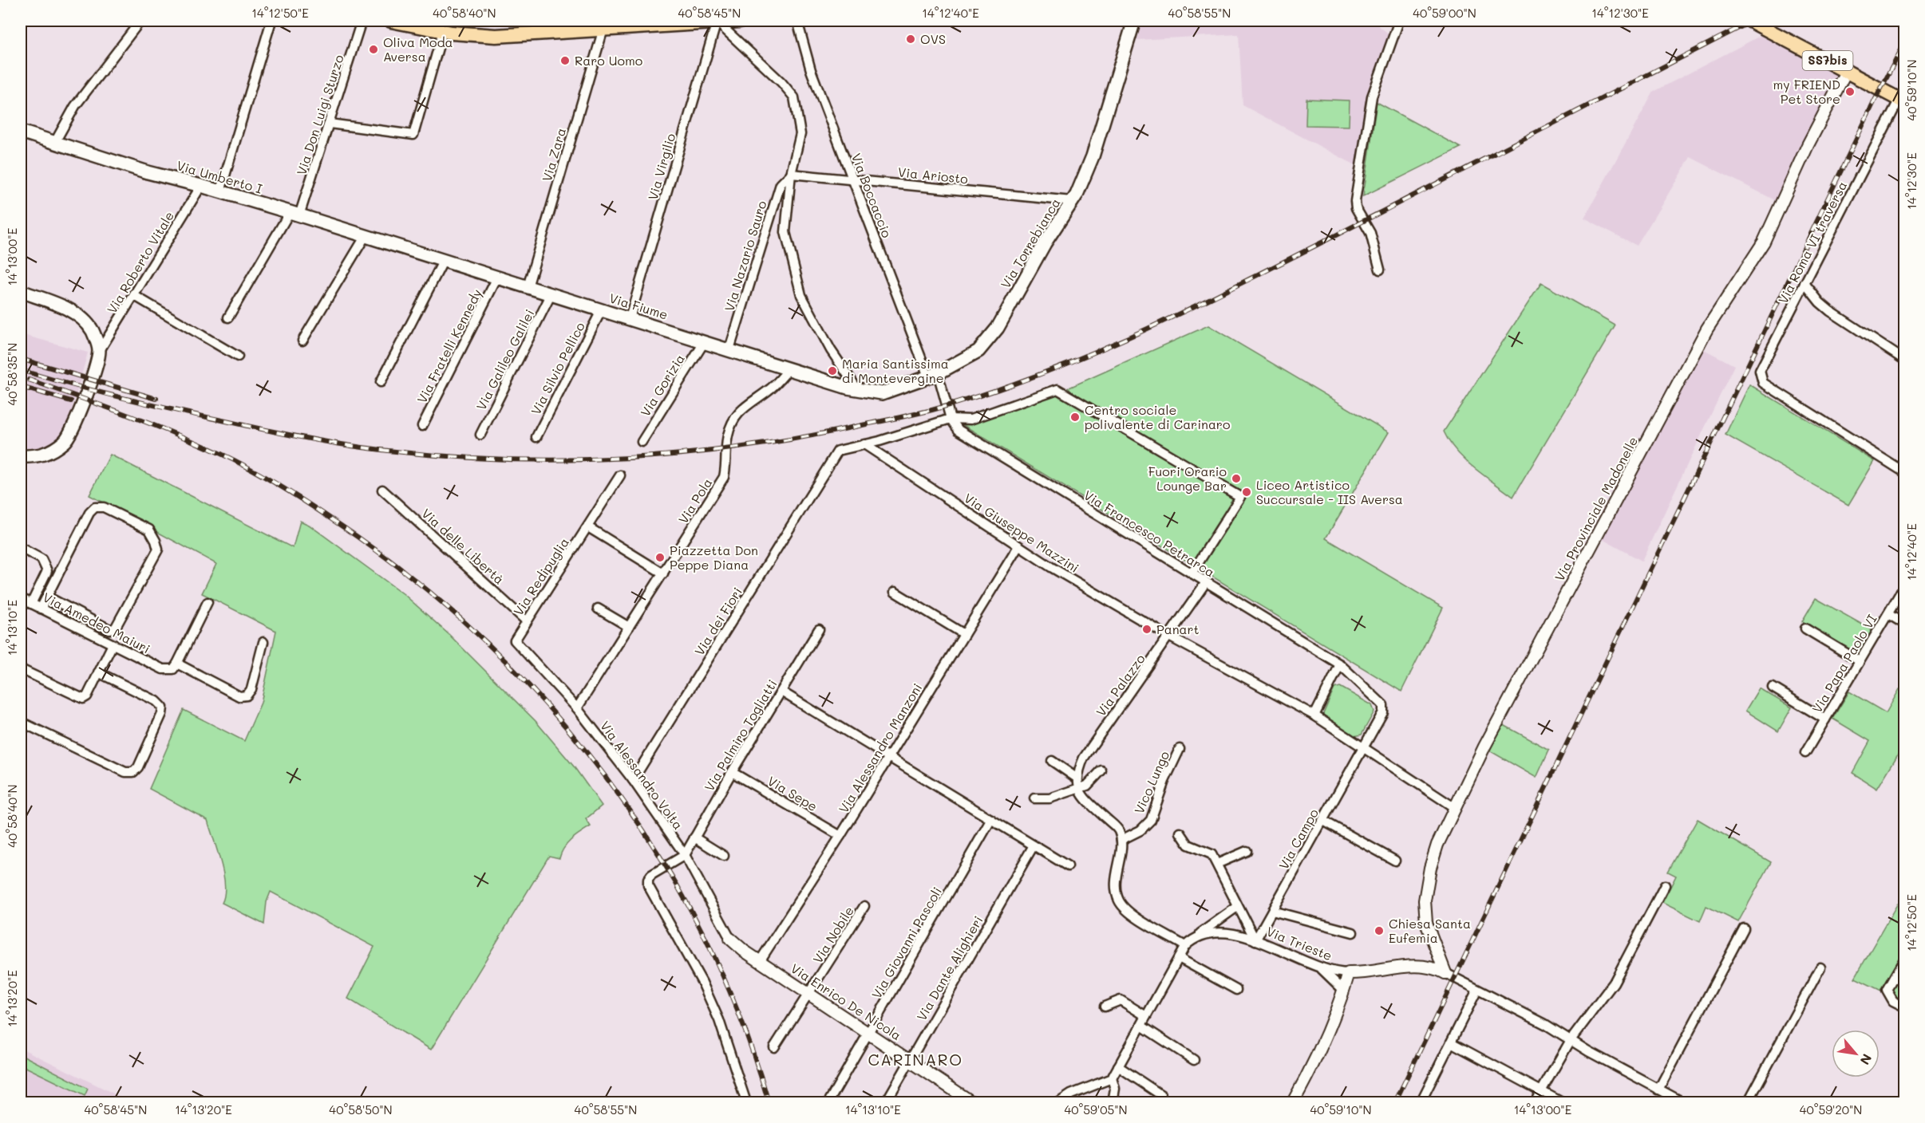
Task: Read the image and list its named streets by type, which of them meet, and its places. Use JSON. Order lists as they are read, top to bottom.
{
  "streets": {
    "main road": [
      "SS7bis",
      "Via Umberto I",
      "Via Torrebianca",
      "Via Fiume"
    ],
    "street": [
      "Via Don Luigi Sturzo",
      "Via Zara",
      "Via Virgilio",
      "Via Ariosto",
      "Via Boccaccio",
      "Via Roma VI traversa",
      "Via Nazario Sauro",
      "Via Roberto Vitale",
      "Via Fratelli Kennedy",
      "Via Galileo Galilei",
      "Via Silvio Pellico",
      "Via Gorizia",
      "Via Pola",
      "Via Provinciale Madonelle",
      "Via Giuseppe Mazzini",
      "Via Francesco Petrarca",
      "Via delle Libertà",
      "Via Redipuglia",
      "Via dei Fiori",
      "Via Amedeo Maiuri",
      "Via Papa Paolo VI",
      "Via Palazzo",
      "Via Palmiro Togliatti",
      "Via Alessandro Manzoni",
      "Via Alessandro Volta",
      "Vico Lungo",
      "Via Sepe",
      "Via Campo",
      "Via Nobile",
      "Via Giovanni Pascoli",
      "Via Trieste",
      "Via Dante Alighieri",
      "Via Enrico De Nicola"
    ]
  },
  "crossings": [
    ["SS7bis", "Via Roma VI traversa"],
    ["SS7bis", "Via Provinciale Madonelle"],
    ["Via Don Luigi Sturzo", "Via Umberto I"],
    ["Via Zara", "Via Fiume"],
    ["Via Virgilio", "Via Fiume"],
    ["Via Ariosto", "Via Boccaccio"],
    ["Via Ariosto", "Via Torrebianca"],
    ["Via Ariosto", "Via Nazario Sauro"],
    ["Via Umberto I", "Via Roberto Vitale"],
    ["Via Umberto I", "Via Fiume"],
    ["Via Boccaccio", "Via Torrebianca"],
    ["Via Boccaccio", "Via Francesco Petrarca"],
    ["Via Torrebianca", "Via Fiume"],
    ["Via Nazario Sauro", "Via Fiume"],
    ["Via Fiume", "Via Fratelli Kennedy"],
    ["Via Fiume", "Via Galileo Galilei"],
    ["Via Fiume", "Via Silvio Pellico"],
    ["Via Fiume", "Via Gorizia"],
    ["Via Fiume", "Via Pola"],
    ["Via Pola", "Via Alessandro Volta"],
    ["Via Provinciale Madonelle", "Via Giuseppe Mazzini"],
    ["Via Provinciale Madonelle", "Via Trieste"],
    ["Via Giuseppe Mazzini", "Via Francesco Petrarca"],
    ["Via Giuseppe Mazzini", "Via dei Fiori"],
    ["Via Giuseppe Mazzini", "Via Palazzo"],
    ["Via Giuseppe Mazzini", "Via Alessandro Manzoni"],
    ["Via Giuseppe Mazzini", "Via Campo"],
    ["Via Francesco Petrarca", "Via Palazzo"],
    ["Via Francesco Petrarca", "Via Campo"],
    ["Via delle Libertà", "Via Redipuglia"],
    ["Via Redipuglia", "Via Alessandro Volta"],
    ["Via dei Fiori", "Via Alessandro Volta"],
    ["Via Palmiro Togliatti", "Via Alessandro Volta"],
    ["Via Palmiro Togliatti", "Via Sepe"],
    ["Via Alessandro Manzoni", "Via Sepe"],
    ["Via Alessandro Manzoni", "Via Enrico De Nicola"],
    ["Via Alessandro Volta", "Via Enrico De Nicola"],
    ["Via Campo", "Via Trieste"],
    ["Via Nobile", "Via Enrico De Nicola"],
    ["Via Giovanni Pascoli", "Via Enrico De Nicola"],
    ["Via Dante Alighieri", "Via Enrico De Nicola"]
  ],
  "districts": ["CARINARO"],
  "places": [
    "OVS",
    "Oliva Moda Aversa",
    "Raro Uomo",
    "my FRIEND Pet Store",
    "Maria Santissima di Montevergine",
    "Centro sociale polivalente di Carinaro",
    "Fuori Orario Lounge Bar",
    "Liceo Artistico Succursale - IIS Aversa",
    "Piazzetta Don Peppe Diana",
    "Panart",
    "Chiesa Santa Eufemia"
  ],
  "north": "bottom right",
  "coordinates": [
    "14°12'50\"E",
    "40°58'40\"N",
    "40°58'45\"N",
    "14°12'40\"E",
    "40°58'55\"N",
    "40°59'00\"N",
    "14°12'30\"E",
    "40°59'10\"N",
    "14°13'00\"E",
    "40°58'35\"N",
    "14°13'10\"E",
    "14°13'20\"E",
    "40°58'50\"N",
    "40°59'05\"N",
    "40°59'20\"N"
  ]
}
